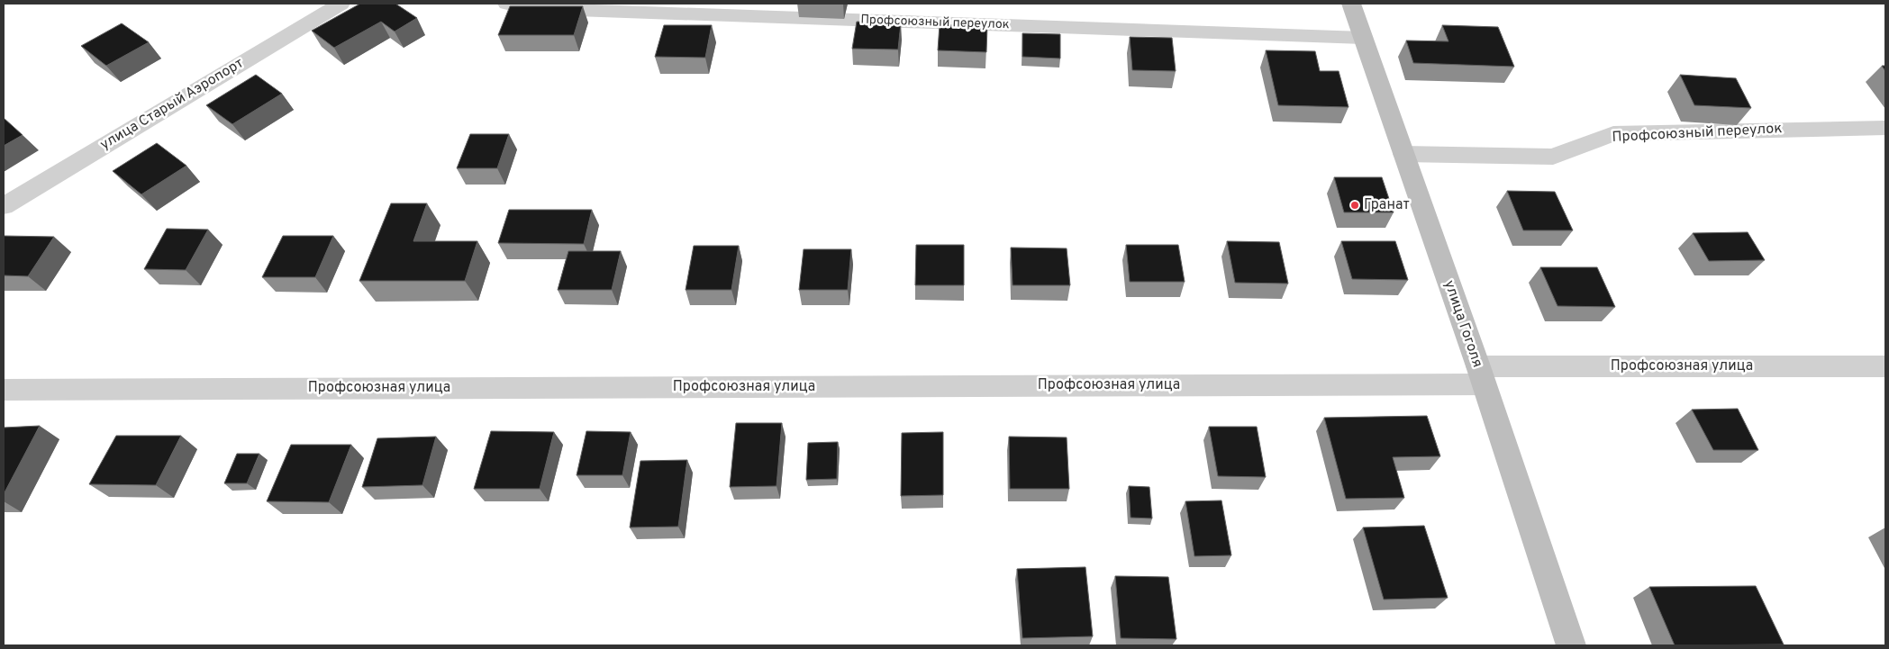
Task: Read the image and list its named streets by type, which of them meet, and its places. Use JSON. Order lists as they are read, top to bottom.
{
  "streets": {
    "main road": ["улица Гоголя"],
    "street": ["Профсоюзный переулок", "улица Старый Аэропорт", "Профсоюзная улица"]
  },
  "crossings": [
    ["Профсоюзный переулок", "улица Гоголя"],
    ["улица Гоголя", "Профсоюзная улица"]
  ],
  "places": ["Гранат"]
}
